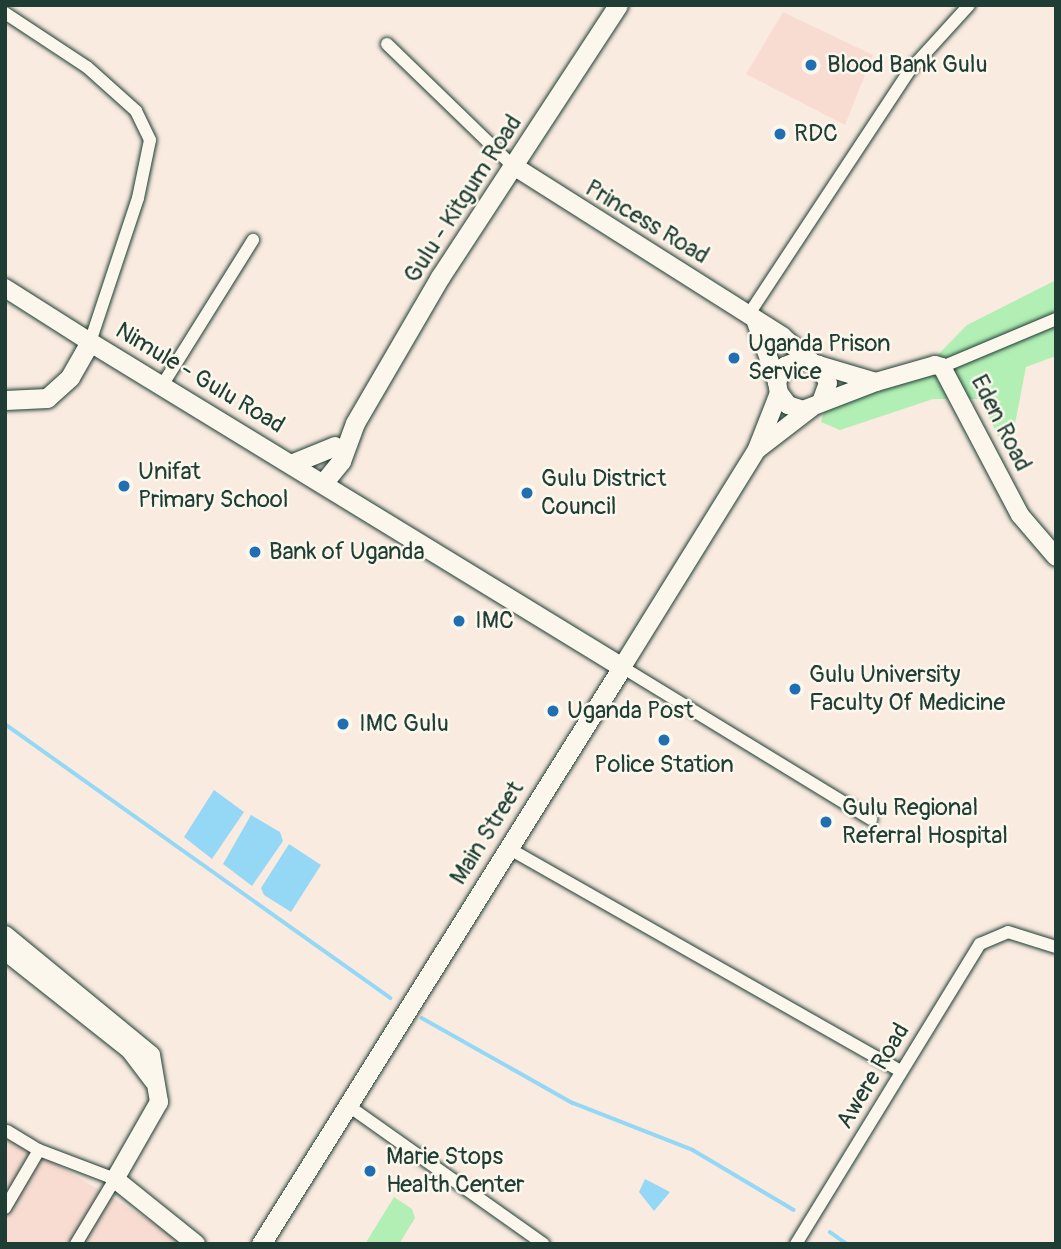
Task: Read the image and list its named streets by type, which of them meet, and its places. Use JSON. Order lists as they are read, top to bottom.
{
  "streets": {
    "main road": ["Gulu - Kitgum Road", "Nimule - Gulu Road", "Main Street"],
    "street": ["Princess Road", "Eden Road", "Awere Road"]
  },
  "crossings": [
    ["Gulu - Kitgum Road", "Princess Road"],
    ["Gulu - Kitgum Road", "Nimule - Gulu Road"],
    ["Princess Road", "Eden Road"],
    ["Nimule - Gulu Road", "Main Street"],
    ["Eden Road", "Main Street"]
  ],
  "places": [
    "Blood Bank Gulu",
    "RDC",
    "Uganda Prison Service",
    "Unifat Primary School",
    "Gulu District Council",
    "Bank of Uganda",
    "IMC",
    "Gulu University Faculty Of Medicine",
    "Uganda Post",
    "IMC Gulu",
    "Police Station",
    "Gulu Regional Referral Hospital",
    "Marie Stops Health Center"
  ]
}
